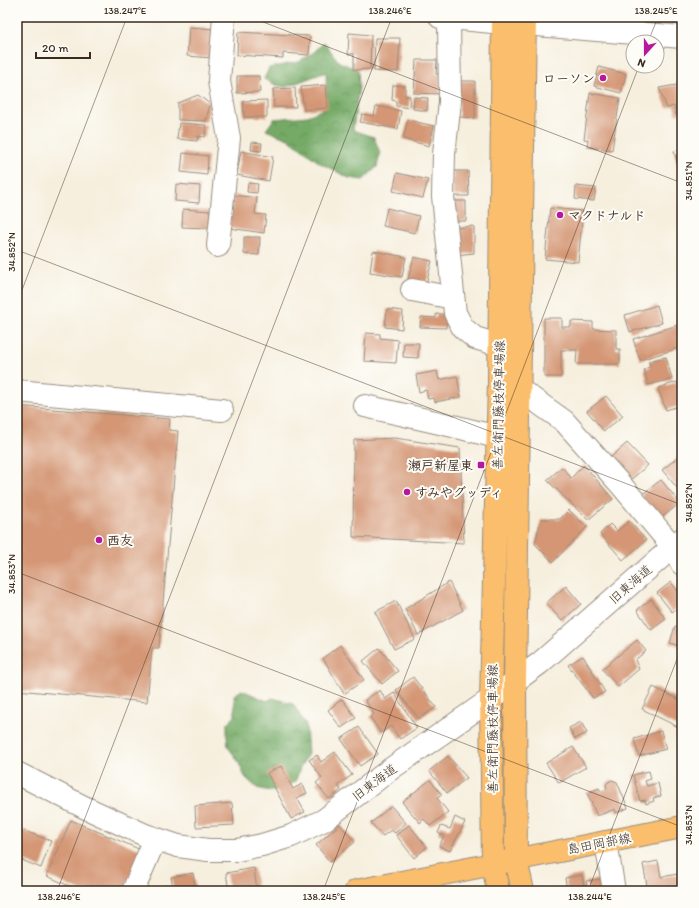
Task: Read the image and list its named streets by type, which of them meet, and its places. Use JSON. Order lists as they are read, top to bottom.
{
  "streets": {
    "main road": ["善左衛門藤枝停車場線", "島田岡部線"],
    "street": ["旧東海道"]
  },
  "crossings": [
    ["善左衛門藤枝停車場線", "旧東海道"],
    ["善左衛門藤枝停車場線", "島田岡部線"]
  ],
  "places": {
    "other": [
      "ローソン",
      "マクドナルド",
      "すみやグッディ",
      "西友"
    ],
    "transit": ["瀬戸新屋東"]
  },
  "scale_bar": "20 m",
  "north": "bottom",
  "coordinates": [
    "138.247°E",
    "138.246°E",
    "138.245°E",
    "34.851°N",
    "34.852°N",
    "34.853°N",
    "138.244°E"
  ]
}
